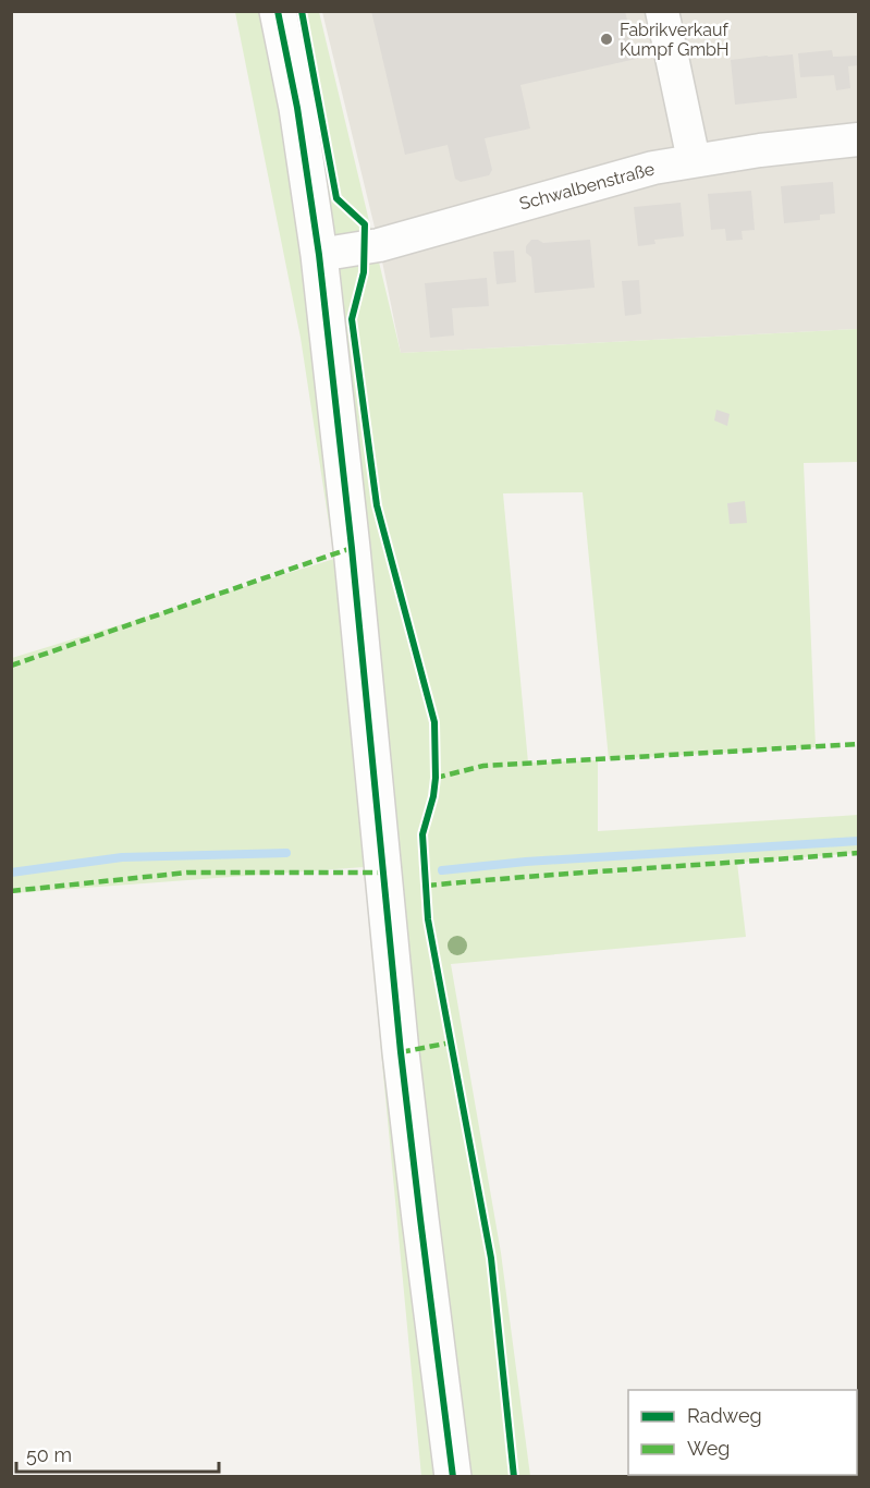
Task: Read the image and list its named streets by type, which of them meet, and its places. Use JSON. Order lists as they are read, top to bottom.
{
  "streets": {
    "street": ["Schwalbenstraße"]
  },
  "places": ["Fabrikverkauf Kumpf GmbH"],
  "legend": ["Radweg", "Weg"],
  "scale_bar": "50 m"
}
